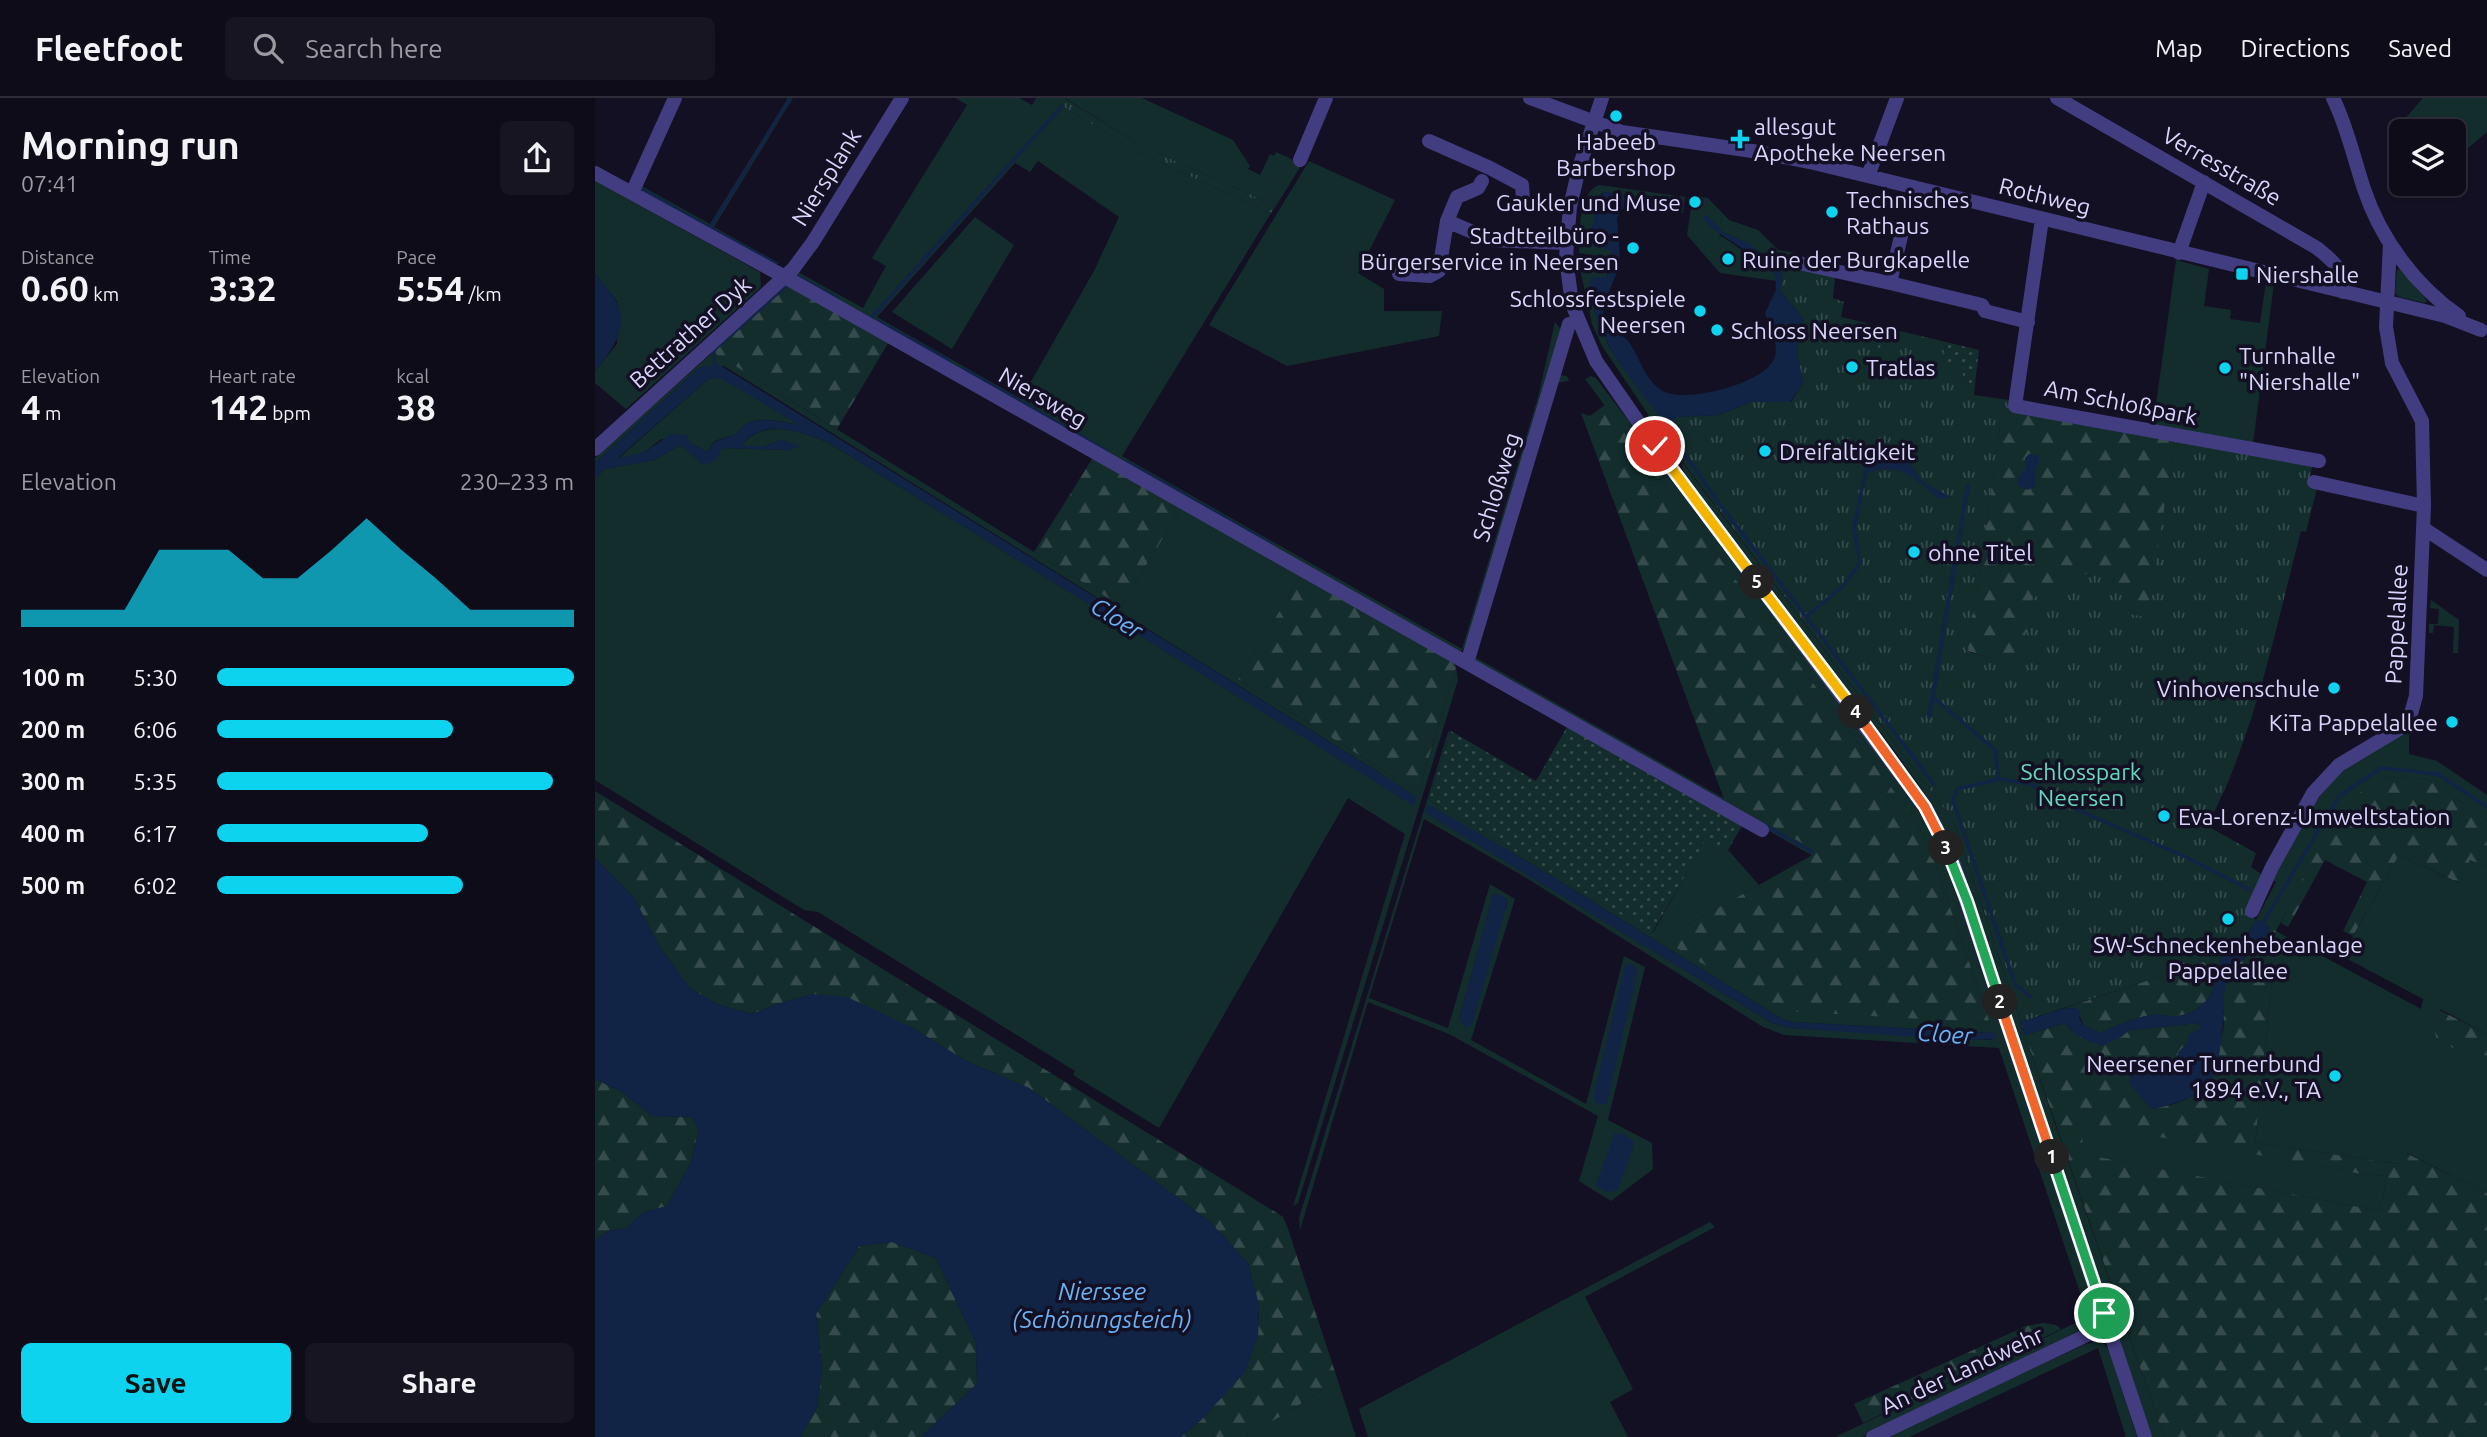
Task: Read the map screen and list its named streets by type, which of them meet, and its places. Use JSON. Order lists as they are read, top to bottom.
{
  "streets": {
    "street": [
      "Verresstraße",
      "Niersplank",
      "Rothweg",
      "Bettrather Dyk",
      "Niersweg",
      "Am Schloßpark",
      "Schloßweg",
      "Pappelallee",
      "An der Landwehr"
    ]
  },
  "crossings": [
    ["Verresstraße", "Rothweg"],
    ["Niersplank", "Bettrather Dyk"],
    ["Niersplank", "Niersweg"],
    ["Rothweg", "Am Schloßpark"],
    ["Rothweg", "Pappelallee"],
    ["Bettrather Dyk", "Niersweg"],
    ["Niersweg", "Schloßweg"]
  ],
  "water": ["Cloer", "Nierssee (Schönungsteich)"],
  "parks": ["Schlosspark Neersen"],
  "places": {
    "other": [
      "Habeeb Barbershop",
      "Gaukler und Muse",
      "Technisches Rathaus",
      "Stadtteilbüro - Bürgerservice in Neersen",
      "Ruine der Burgkapelle",
      "Schlossfestspiele Neersen",
      "Schloss Neersen",
      "Tratlas",
      "Turnhalle \"Niershalle\"",
      "Dreifaltigkeit",
      "ohne Titel",
      "Vinhovenschule",
      "KiTa Pappelallee",
      "Eva-Lorenz-Umweltstation",
      "SW-Schneckenhebeanlage Pappelallee",
      "Neersener Turnerbund 1894 e.V., TA"
    ],
    "health": ["allesgut Apotheke Neersen"],
    "transit": ["Niershalle"]
  },
  "page": {
    "header": "Fleetfoot",
    "search": "Search here",
    "nav": ["Map", "Directions", "Saved"],
    "heading": ["Morning run", "07:41"],
    "stats": [
      ["Distance", "0.60 km"],
      ["Time", "3:32"],
      ["Pace", "5:54 /km"],
      ["Elevation", "4 m"],
      ["Heart rate", "142 bpm"],
      ["kcal", "38"]
    ],
    "chart": ["Elevation", "230–233 m"],
    "pins": [
      "5",
      "4",
      "3",
      "2",
      "1"
    ],
    "list": [
      {
        "name": "100 m",
        "note": "5:30"
      },
      {
        "name": "200 m",
        "note": "6:06"
      },
      {
        "name": "300 m",
        "note": "5:35"
      },
      {
        "name": "400 m",
        "note": "6:17"
      },
      {
        "name": "500 m",
        "note": "6:02"
      }
    ],
    "buttons": ["Save", "Share"]
  }
}
